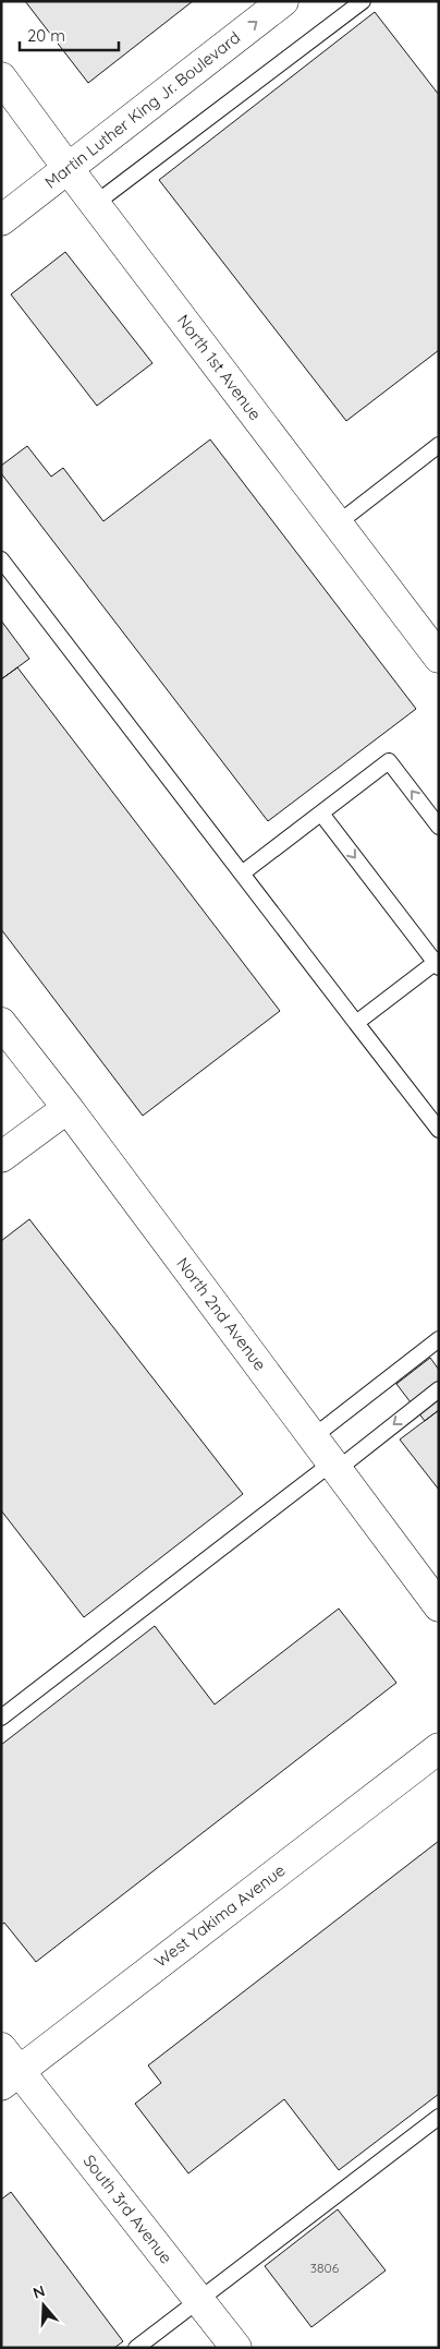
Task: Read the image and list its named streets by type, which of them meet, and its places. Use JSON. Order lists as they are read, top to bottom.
{
  "streets": {
    "street": [
      "Martin Luther King Jr. Boulevard",
      "North 1st Avenue",
      "North 2nd Avenue",
      "West Yakima Avenue",
      "South 3rd Avenue"
    ]
  },
  "crossings": [
    ["Martin Luther King Jr. Boulevard", "North 1st Avenue"],
    ["West Yakima Avenue", "South 3rd Avenue"]
  ],
  "one_way": ["Martin Luther King Jr. Boulevard"],
  "house_numbers": ["3806"],
  "scale_bar": "20 m",
  "north": "top"
}
